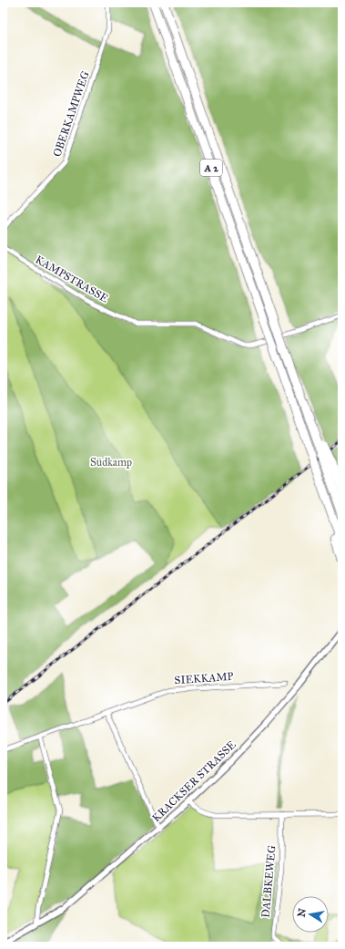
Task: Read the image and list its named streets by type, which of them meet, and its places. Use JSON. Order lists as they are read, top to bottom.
{
  "streets": {
    "highway": ["A 2"],
    "street": [
      "OBERKAMPWEG",
      "KAMPSTRASSE",
      "SIEKKAMP",
      "KRACKSER STRASSE",
      "DALBKEWEG"
    ]
  },
  "parks": ["Südkamp"],
  "north": "left"
}
